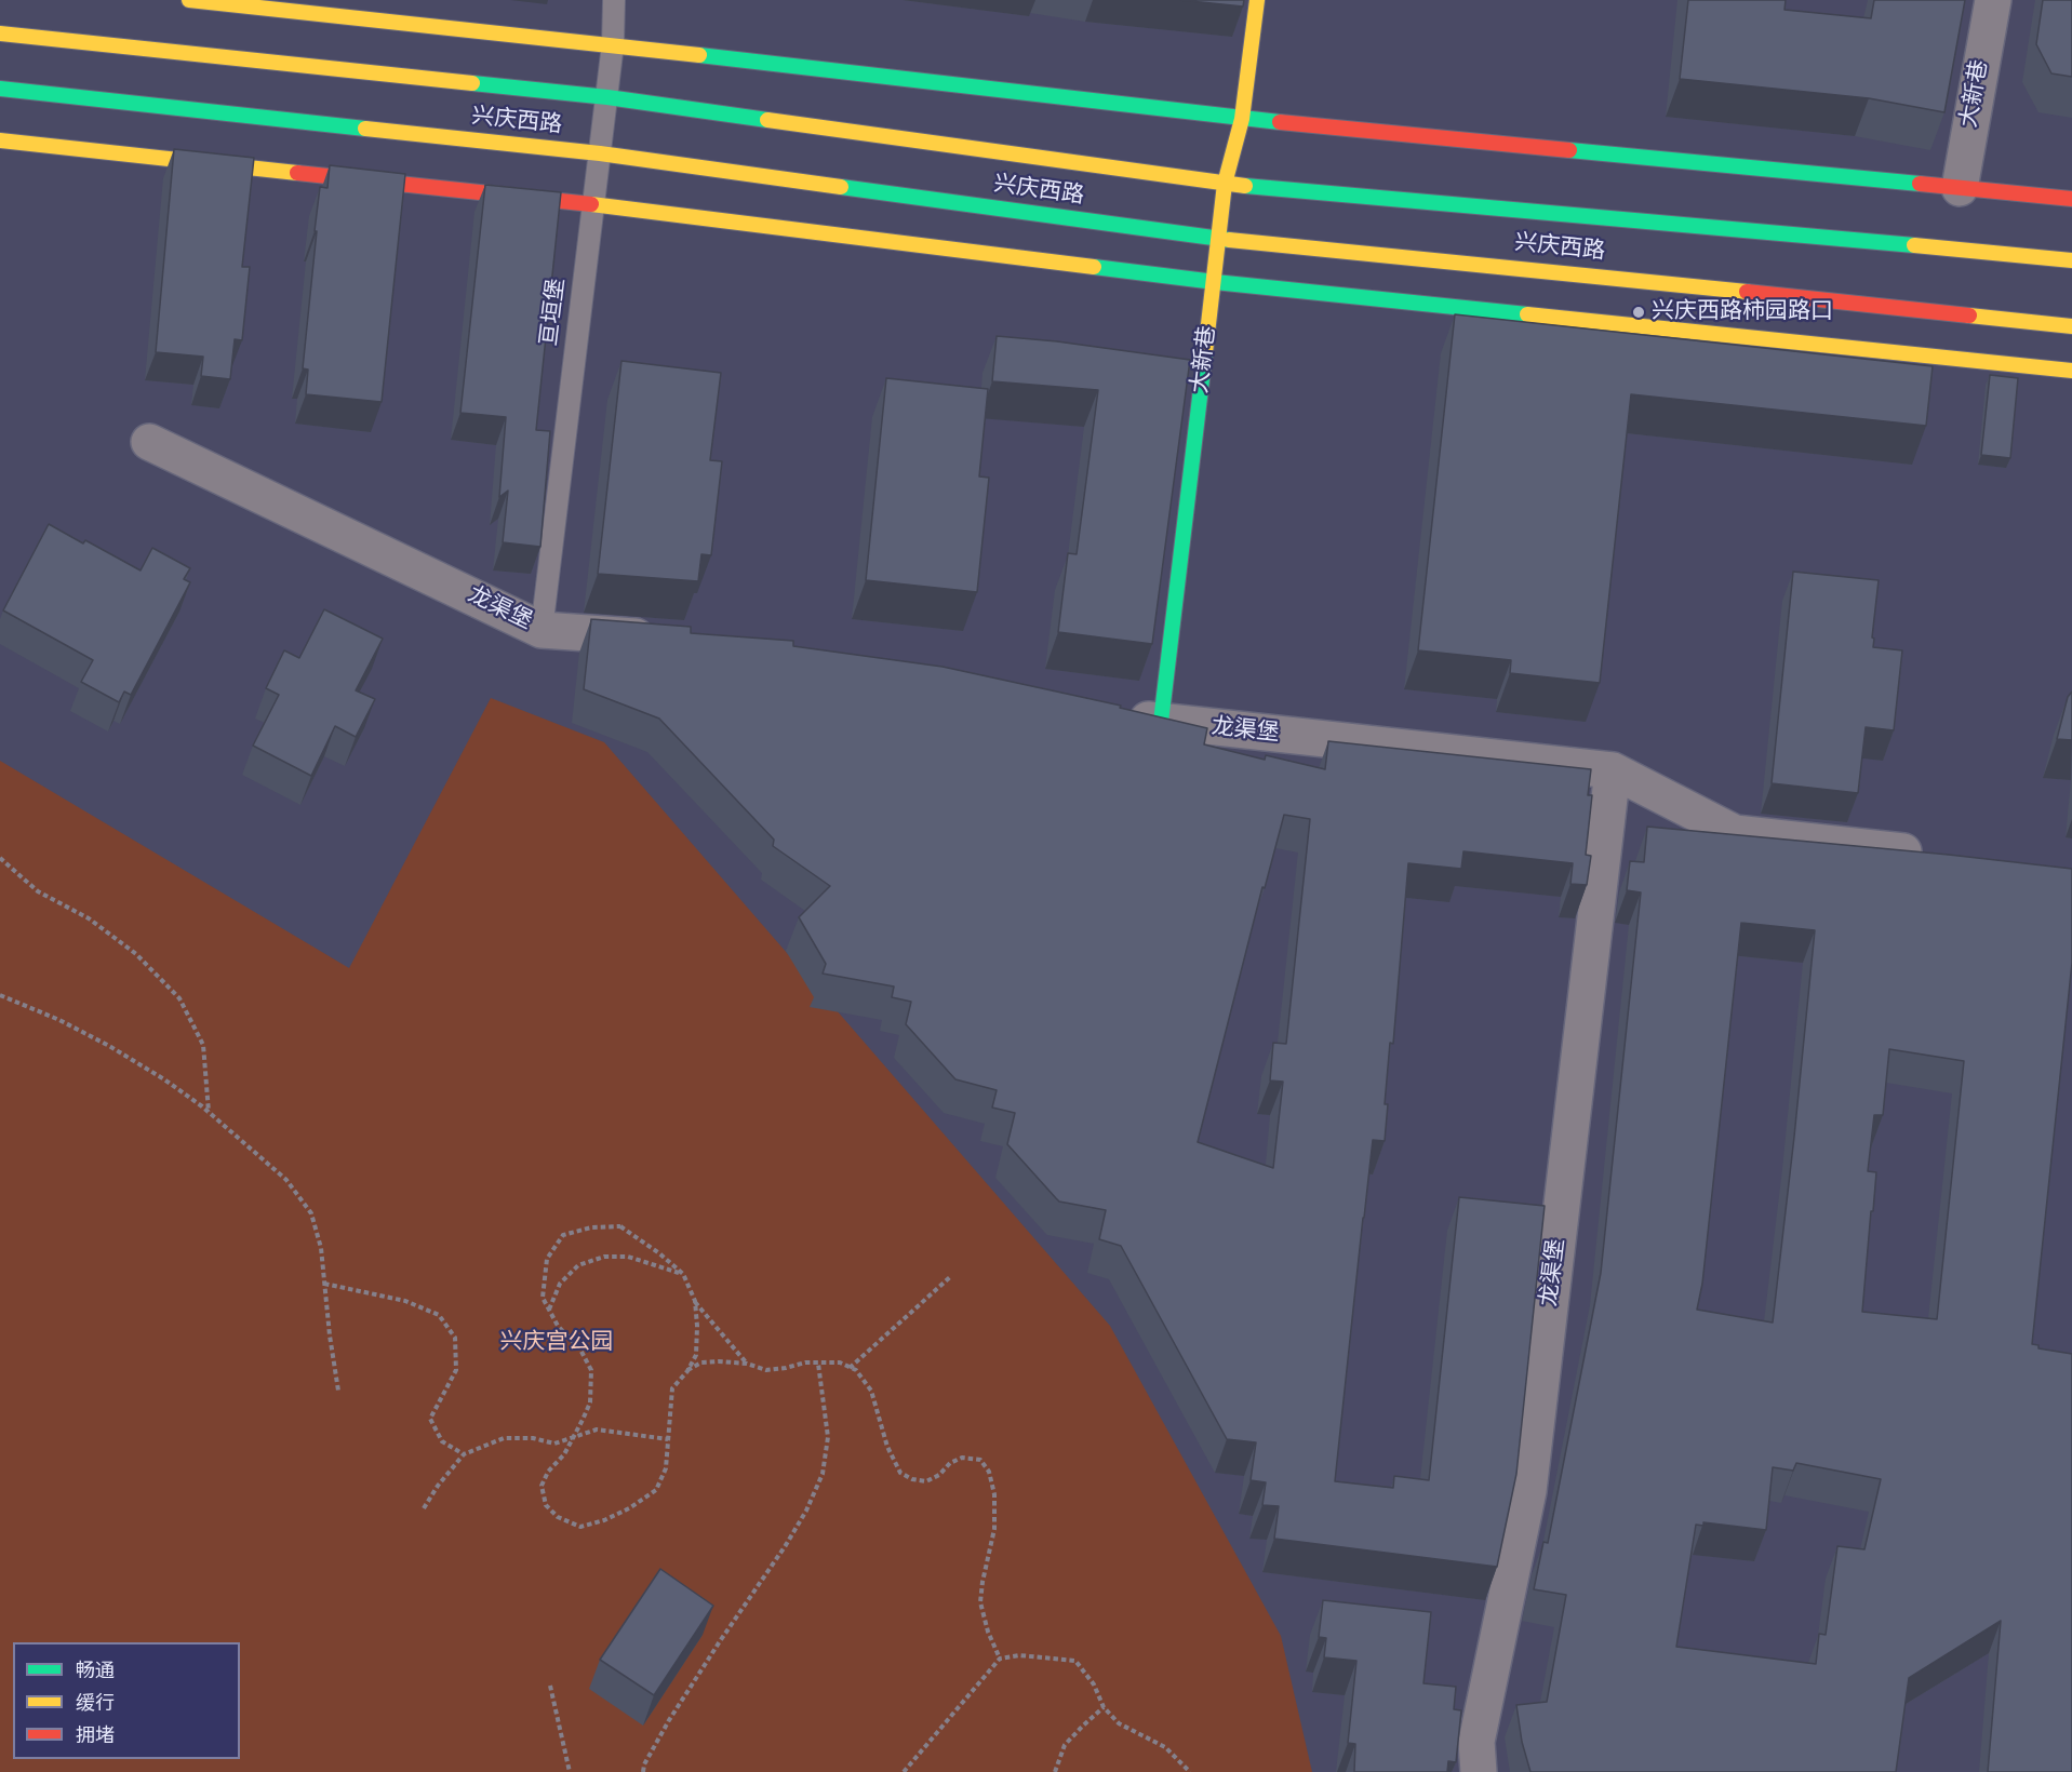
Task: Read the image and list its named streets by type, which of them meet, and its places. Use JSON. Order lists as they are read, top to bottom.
{
  "streets": {
    "street": ["大新巷", "兴庆西路", "龙渠堡"],
    "lane": ["亘垣堡"]
  },
  "crossings": [
    ["大新巷", "兴庆西路"],
    ["大新巷", "龙渠堡"],
    ["兴庆西路", "亘垣堡"],
    ["亘垣堡", "龙渠堡"]
  ],
  "parks": ["兴庆宫公园"],
  "places": ["兴庆西路柿园路口"],
  "legend": ["畅通", "缓行", "拥堵"]
}
